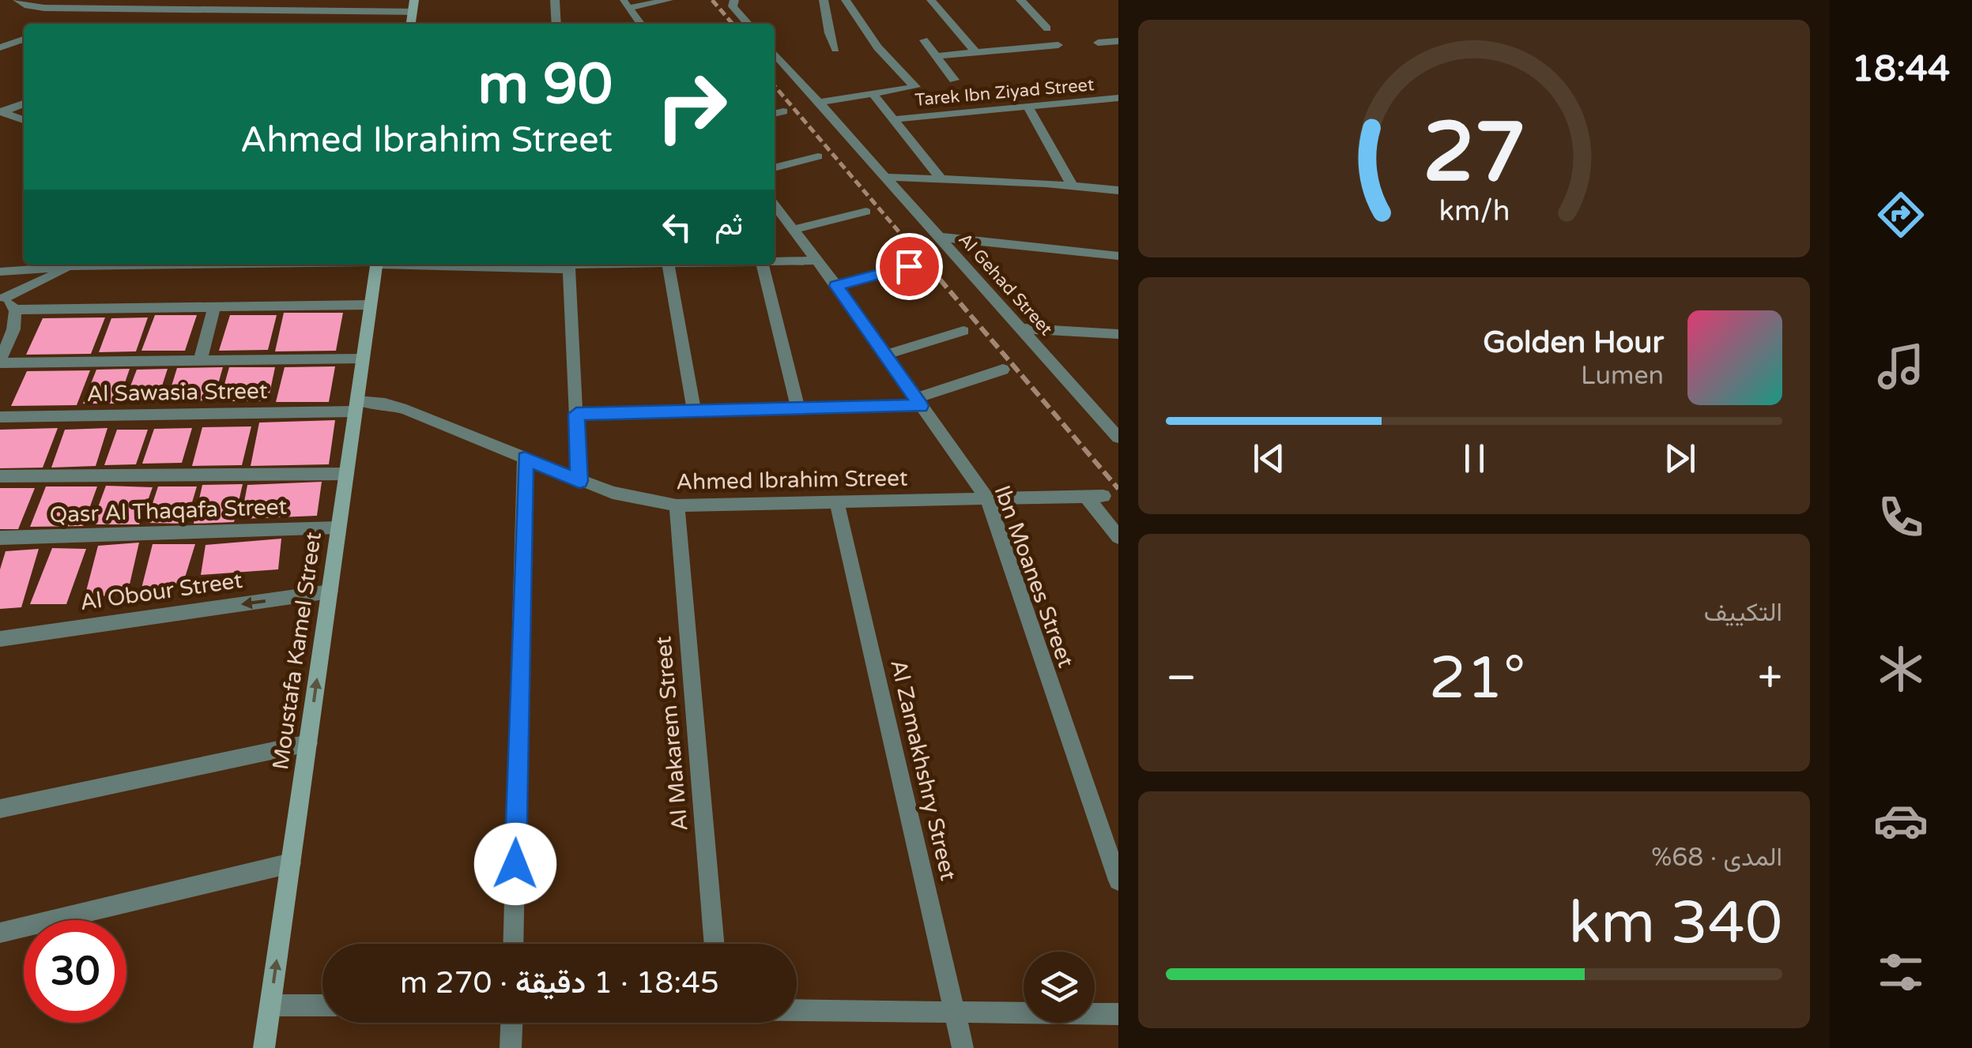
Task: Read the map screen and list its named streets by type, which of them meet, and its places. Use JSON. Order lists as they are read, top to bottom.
{
  "streets": {
    "main road": ["Moustafa Kamel Street"],
    "street": [
      "Tarek Ibn Ziyad Street",
      "Al Gehad Street",
      "Al Sawasia Street",
      "Ahmed Ibrahim Street",
      "Qasr Al Thaqafa Street",
      "Ibn Moanes Street",
      "Al Obour Street",
      "Al Makarem Street",
      "Al Zamakhshry Street"
    ]
  },
  "crossings": [
    ["Al Sawasia Street", "Ahmed Ibrahim Street"],
    ["Al Sawasia Street", "Moustafa Kamel Street"],
    ["Ahmed Ibrahim Street", "Ibn Moanes Street"],
    ["Ahmed Ibrahim Street", "Moustafa Kamel Street"],
    ["Ahmed Ibrahim Street", "Al Makarem Street"],
    ["Ahmed Ibrahim Street", "Al Zamakhshry Street"],
    ["Qasr Al Thaqafa Street", "Moustafa Kamel Street"],
    ["Al Obour Street", "Moustafa Kamel Street"]
  ],
  "one_way": ["Moustafa Kamel Street"],
  "page": {
    "tabs": "18:44",
    "turn": ["90 m", "Ahmed Ibrahim Street"],
    "then": "ثم",
    "song": ["Golden Hour", "Lumen"],
    "tile": [
      "التكييف",
      ["المدى · 68%", "340 km"]
    ],
    "heat": ["−", "21°", "+"],
    "limit": "30",
    "trip": "18:45 · 1 دقيقة · 270 m",
    "gauge": ["27", "km/h"]
  }
}
